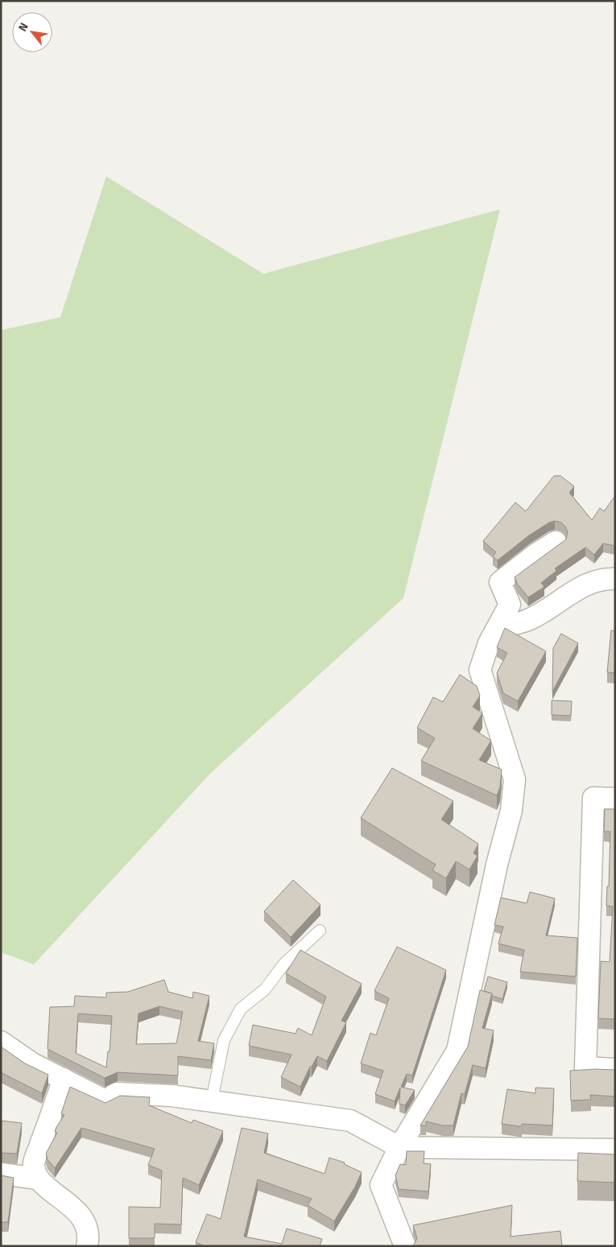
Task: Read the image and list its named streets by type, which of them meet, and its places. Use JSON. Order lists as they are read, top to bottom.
{
  "north": "top left"
}
